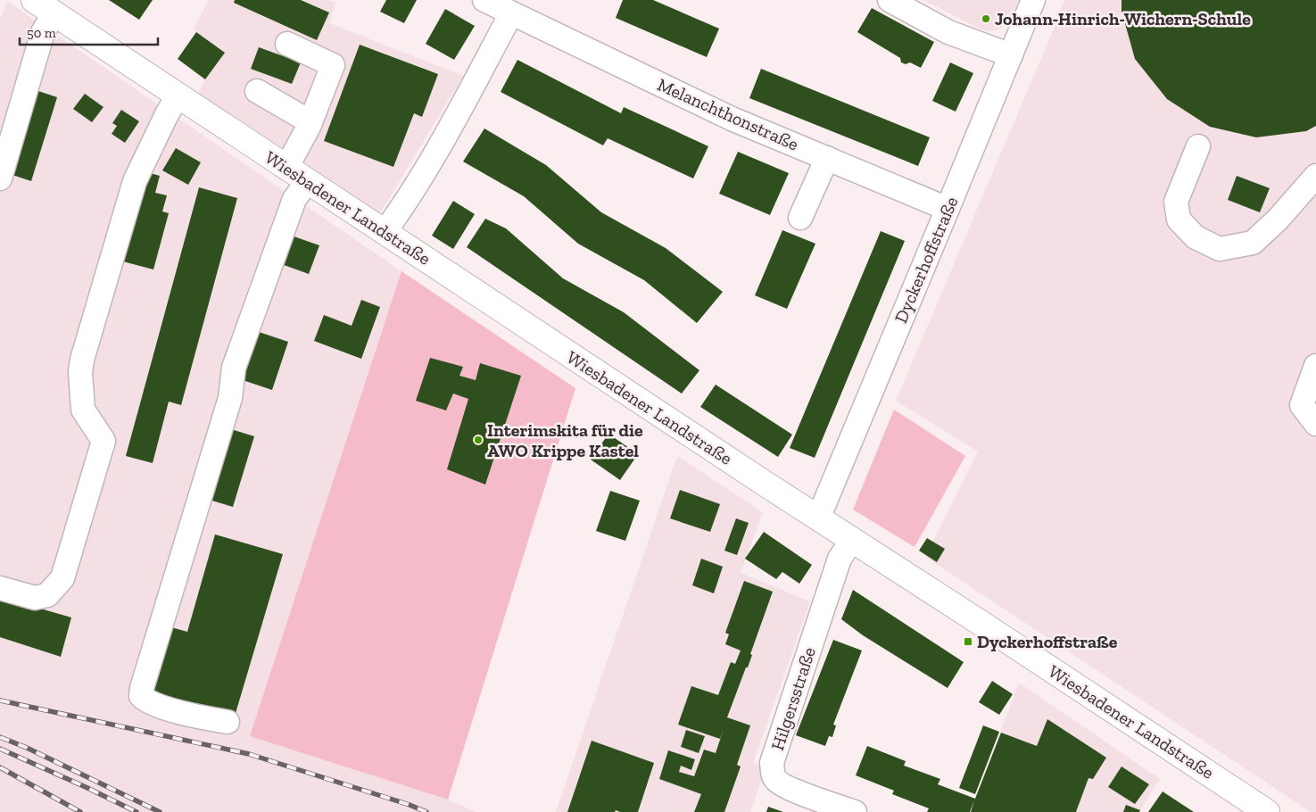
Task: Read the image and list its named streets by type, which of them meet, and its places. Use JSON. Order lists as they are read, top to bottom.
{
  "streets": {
    "main road": ["Wiesbadener Landstraße"],
    "street": ["Melanchthonstraße", "Dyckerhoffstraße", "Hilgersstraße"]
  },
  "crossings": [
    ["Melanchthonstraße", "Dyckerhoffstraße"],
    ["Wiesbadener Landstraße", "Dyckerhoffstraße"],
    ["Wiesbadener Landstraße", "Hilgersstraße"]
  ],
  "places": {
    "other": ["Johann-Hinrich-Wichern-Schule", "Interimskita für die AWO Krippe Kastel"],
    "transit": ["Dyckerhoffstraße"]
  },
  "scale_bar": "50 m"
}
